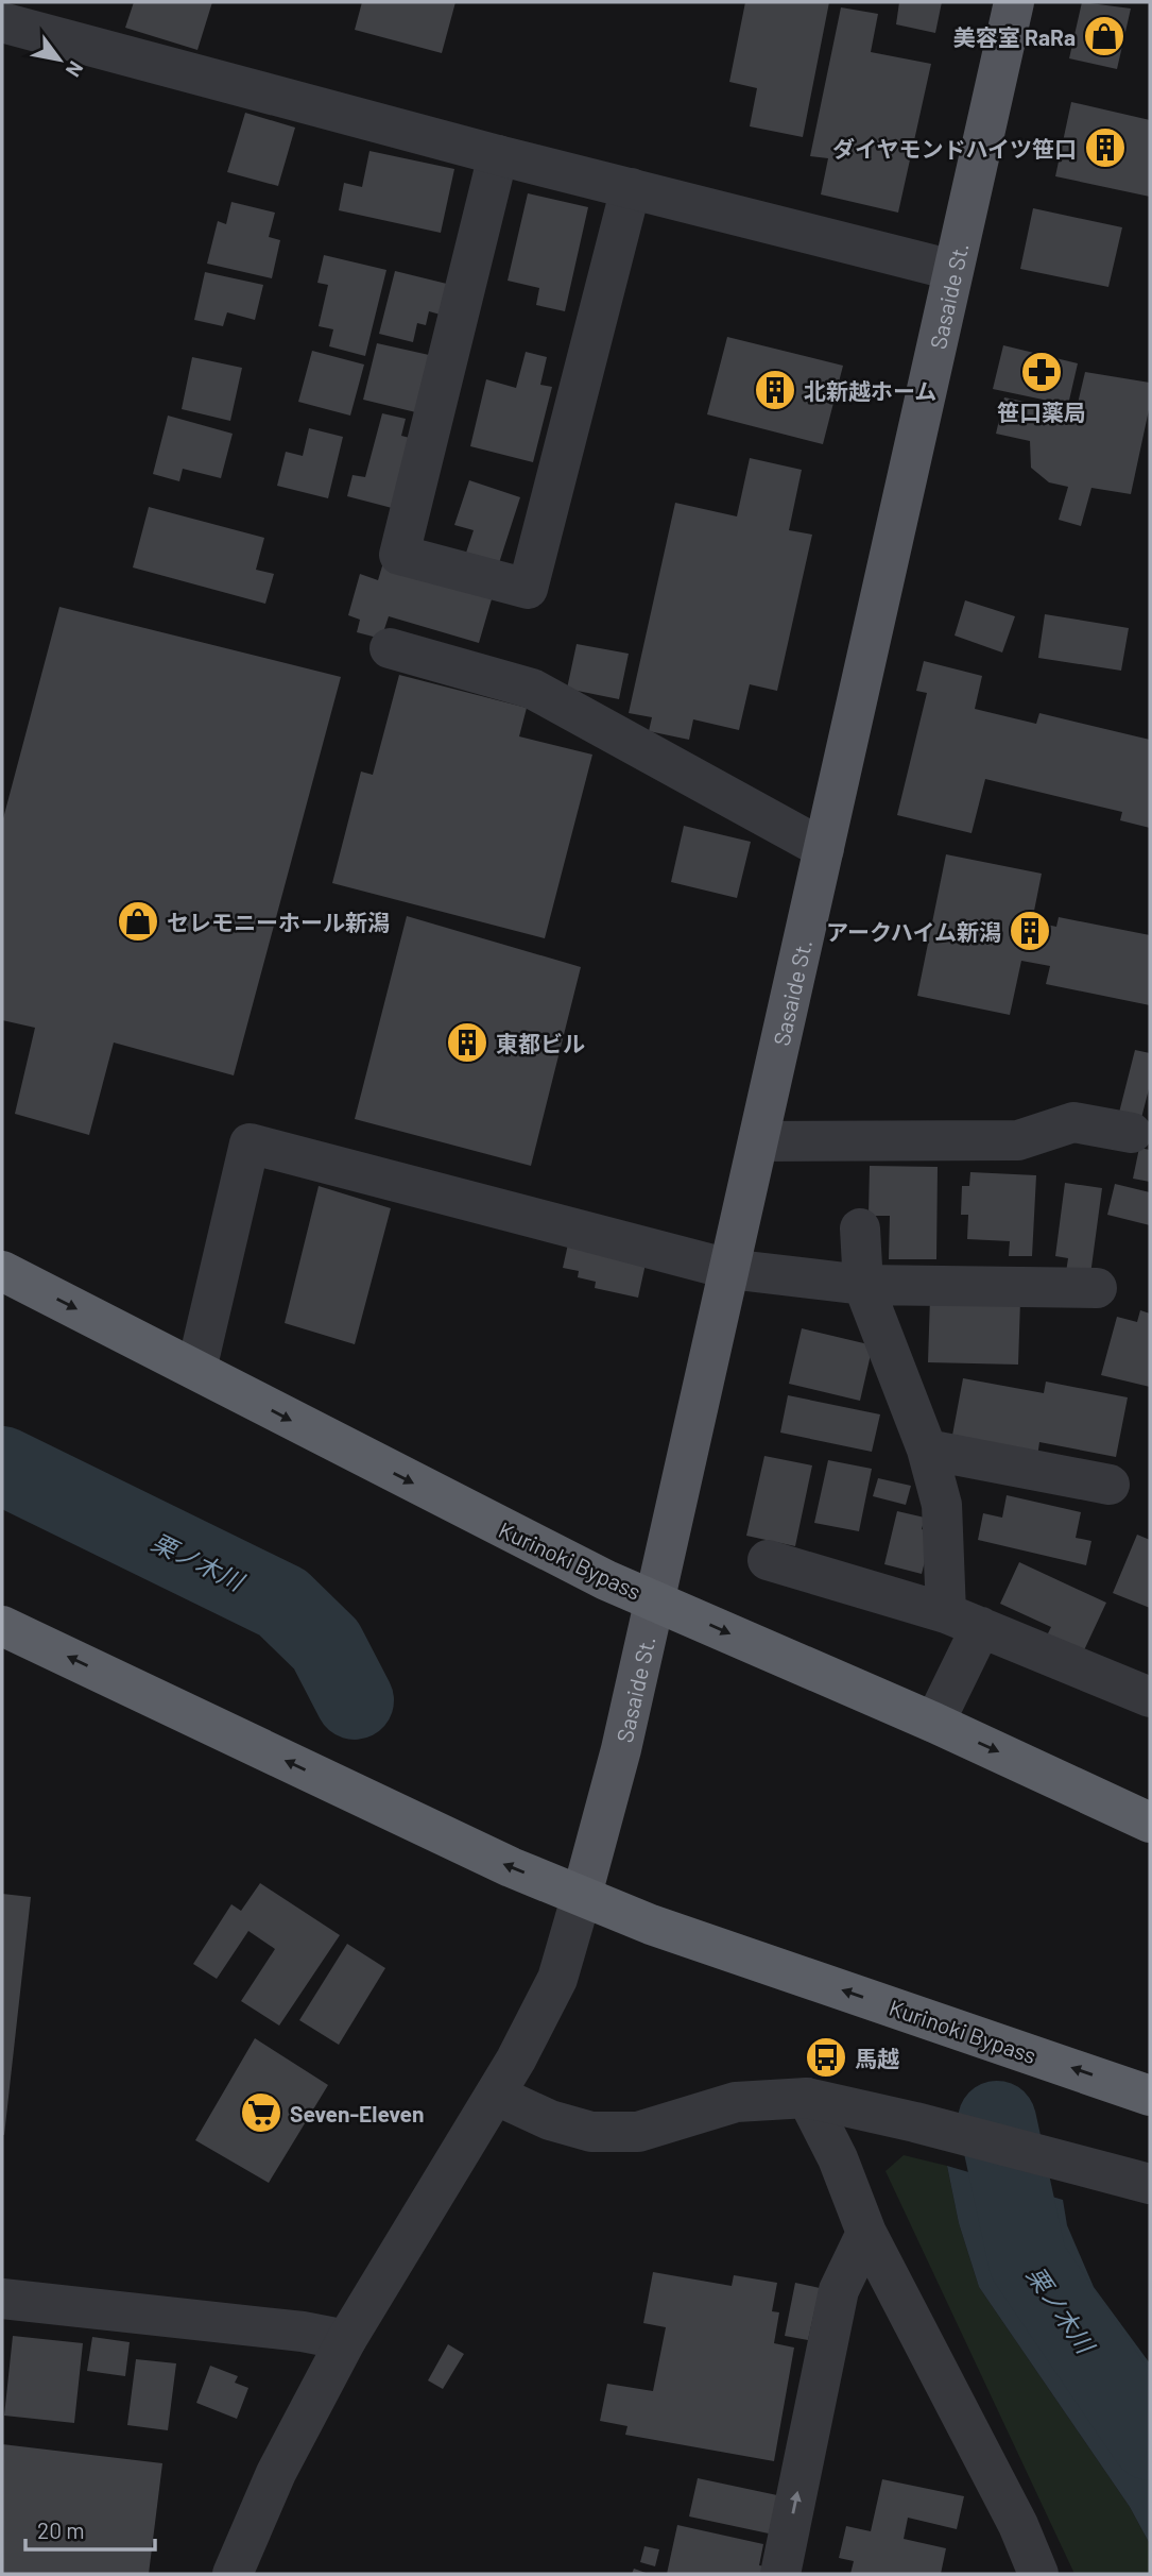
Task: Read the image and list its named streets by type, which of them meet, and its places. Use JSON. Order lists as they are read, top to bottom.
{
  "streets": {
    "highway": ["Kurinoki Bypass"],
    "main road": ["Sasaide St."]
  },
  "crossings": [
    ["Sasaide St.", "Kurinoki Bypass"]
  ],
  "water": ["栗ノ木川"],
  "places": {
    "shop": ["美容室 RaRa", "セレモニーホール新潟"],
    "building": [
      "ダイヤモンドハイツ笹口",
      "北新越ホーム",
      "アークハイム新潟",
      "東都ビル"
    ],
    "pharmacy": ["笹口薬局"],
    "bus stop": ["馬越"],
    "supermarket": ["Seven-Eleven"]
  },
  "scale_bar": "20 m",
  "north": "bottom right"
}
